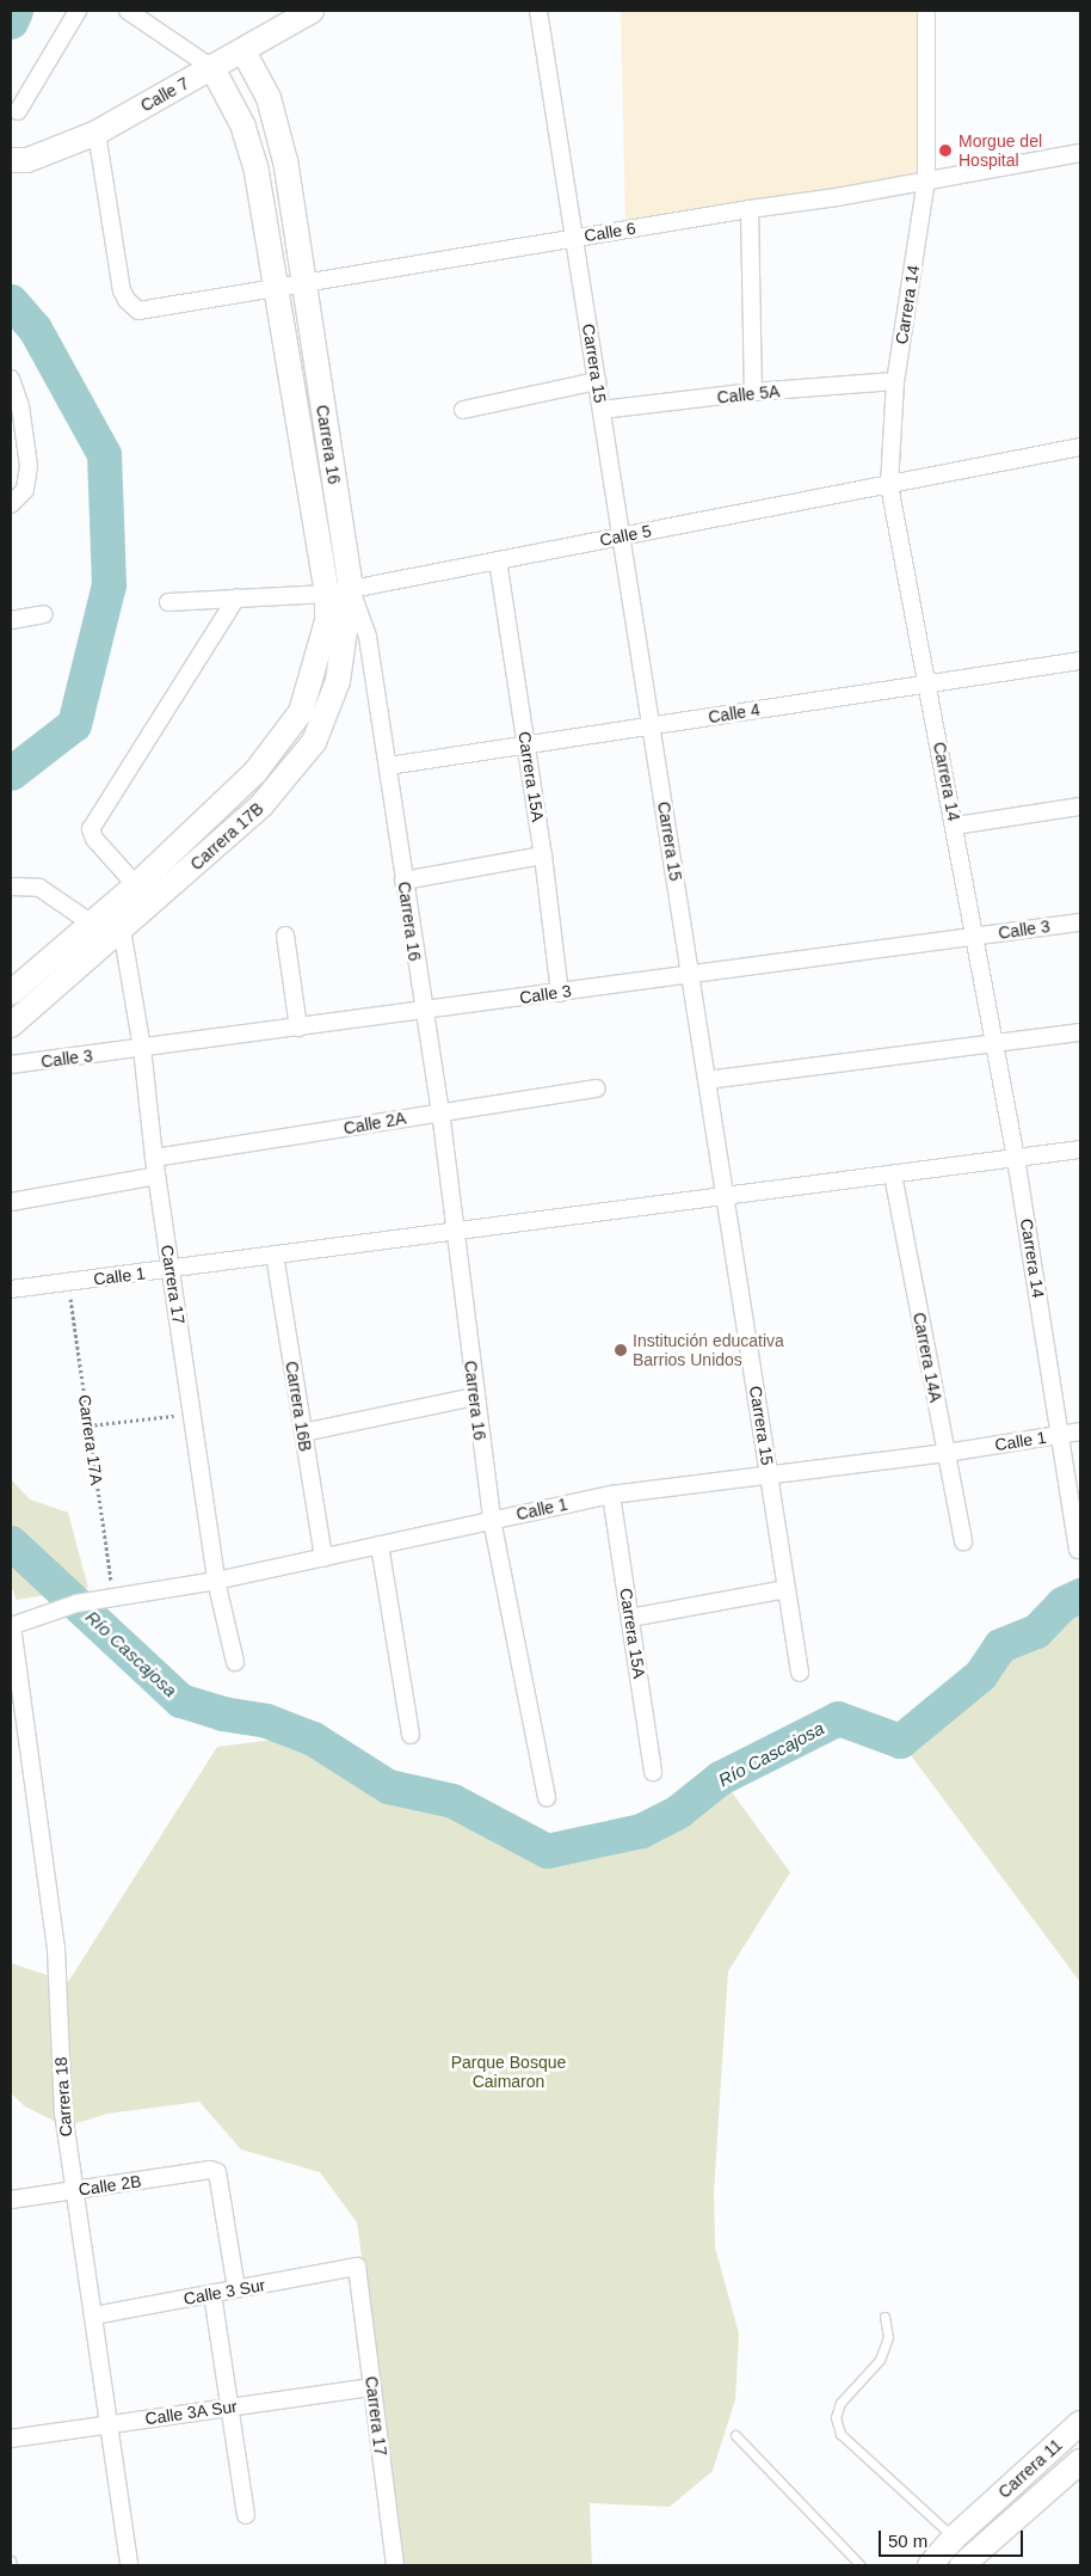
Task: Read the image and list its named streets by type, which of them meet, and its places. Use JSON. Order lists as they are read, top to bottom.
{
  "streets": {
    "street": [
      "Calle 7",
      "Calle 6",
      "Carrera 14",
      "Carrera 15",
      "Calle 5A",
      "Carrera 16",
      "Calle 5",
      "Calle 4",
      "Carrera 15A",
      "Carrera 17B",
      "Calle 3",
      "Calle 2A",
      "Calle 1",
      "Carrera 17",
      "Carrera 14A",
      "Carrera 16B",
      "Carrera 18",
      "Calle 2B",
      "Calle 3 Sur",
      "Calle 3A Sur",
      "Carrera 11"
    ],
    "path": ["Carrera 17A"]
  },
  "crossings": [
    ["Calle 7", "Calle 6"],
    ["Calle 7", "Carrera 16"],
    ["Calle 6", "Carrera 14"],
    ["Calle 6", "Carrera 15"],
    ["Calle 6", "Carrera 16"],
    ["Carrera 14", "Calle 5A"],
    ["Carrera 14", "Calle 5"],
    ["Carrera 14", "Calle 4"],
    ["Carrera 14", "Calle 3"],
    ["Carrera 14", "Calle 1"],
    ["Carrera 15", "Calle 5A"],
    ["Carrera 15", "Calle 5"],
    ["Carrera 15", "Calle 4"],
    ["Carrera 15", "Calle 3"],
    ["Carrera 15", "Calle 1"],
    ["Carrera 16", "Calle 5"],
    ["Carrera 16", "Calle 4"],
    ["Carrera 16", "Carrera 17B"],
    ["Carrera 16", "Calle 3"],
    ["Carrera 16", "Calle 2A"],
    ["Carrera 16", "Calle 1"],
    ["Calle 5", "Carrera 15A"],
    ["Calle 5", "Carrera 17B"],
    ["Calle 4", "Carrera 15A"],
    ["Carrera 15A", "Calle 3"],
    ["Carrera 15A", "Calle 1"],
    ["Carrera 17B", "Carrera 17"],
    ["Calle 3", "Carrera 17"],
    ["Calle 2A", "Carrera 17"],
    ["Calle 1", "Carrera 17"],
    ["Calle 1", "Carrera 14A"],
    ["Calle 1", "Carrera 16B"],
    ["Calle 1", "Carrera 17A"],
    ["Calle 1", "Carrera 18"],
    ["Carrera 17", "Calle 3 Sur"],
    ["Carrera 17", "Calle 3A Sur"],
    ["Carrera 18", "Calle 2B"],
    ["Carrera 18", "Calle 3 Sur"],
    ["Carrera 18", "Calle 3A Sur"],
    ["Calle 2B", "Calle 3 Sur"]
  ],
  "water": ["Río Cascajosa"],
  "parks": ["Parque Bosque Caimaron"],
  "places": ["Morgue del Hospital", "Institución educativa Barrios Unidos"],
  "scale_bar": "50 m"
}
